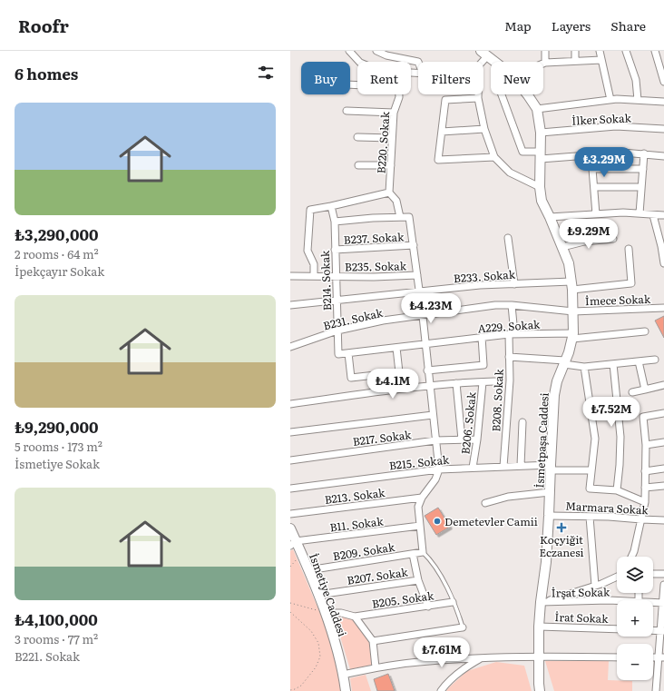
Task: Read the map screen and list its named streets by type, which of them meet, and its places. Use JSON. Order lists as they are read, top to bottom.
{
  "streets": {
    "main road": ["İsmetpaşa Caddesi", "İsmetiye Caddesi"],
    "street": [
      "İlker Sokak",
      "B220. Sokak",
      "B237. Sokak",
      "B235. Sokak",
      "B233. Sokak",
      "B214. Sokak",
      "İmece Sokak",
      "B231. Sokak",
      "A229. Sokak",
      "B208. Sokak",
      "B206. Sokak",
      "B217. Sokak",
      "B215. Sokak",
      "B213. Sokak",
      "Marmara Sokak",
      "B11. Sokak",
      "B209. Sokak",
      "B207. Sokak",
      "İrşat Sokak",
      "B205. Sokak",
      "İrat Sokak"
    ]
  },
  "crossings": [
    ["İlker Sokak", "İsmetpaşa Caddesi"],
    ["B237. Sokak", "B214. Sokak"],
    ["B235. Sokak", "B214. Sokak"],
    ["B233. Sokak", "B214. Sokak"],
    ["B233. Sokak", "İsmetpaşa Caddesi"],
    ["B214. Sokak", "B231. Sokak"],
    ["B214. Sokak", "A229. Sokak"],
    ["İmece Sokak", "B231. Sokak"],
    ["İmece Sokak", "İsmetpaşa Caddesi"],
    ["B231. Sokak", "B208. Sokak"],
    ["B231. Sokak", "İsmetpaşa Caddesi"],
    ["A229. Sokak", "B208. Sokak"],
    ["A229. Sokak", "İsmetpaşa Caddesi"],
    ["B208. Sokak", "B215. Sokak"],
    ["B206. Sokak", "B217. Sokak"],
    ["B206. Sokak", "B215. Sokak"],
    ["İsmetpaşa Caddesi", "B215. Sokak"],
    ["İsmetpaşa Caddesi", "Marmara Sokak"],
    ["İsmetpaşa Caddesi", "İrşat Sokak"],
    ["İsmetpaşa Caddesi", "İrat Sokak"],
    ["B11. Sokak", "İsmetiye Caddesi"],
    ["B209. Sokak", "İsmetiye Caddesi"],
    ["B207. Sokak", "İsmetiye Caddesi"],
    ["İsmetiye Caddesi", "B205. Sokak"]
  ],
  "places": {
    "other": ["Demetevler Camii"],
    "health": ["Koçyiğit Eczanesi"]
  },
  "page": {
    "header": "Roofr",
    "nav": ["Map", "Layers", "Share"],
    "heading": "6 homes",
    "chip": [
      "Buy",
      "Rent",
      "Filters",
      "New"
    ],
    "list": [
      {
        "name": "₺3,290,000",
        "note": "2 rooms · 64 m² · İpekçayır Sokak"
      },
      {
        "name": "₺9,290,000",
        "note": "5 rooms · 173 m² · İsmetiye Sokak"
      },
      {
        "name": "₺4,100,000",
        "note": "3 rooms · 77 m² · B221. Sokak"
      }
    ],
    "price": [
      "₺3.29M",
      "₺9.29M",
      "₺4.23M",
      "₺4.1M",
      "₺7.52M",
      "₺7.61M"
    ],
    "map_buttons": ["+", "−"]
  }
}
